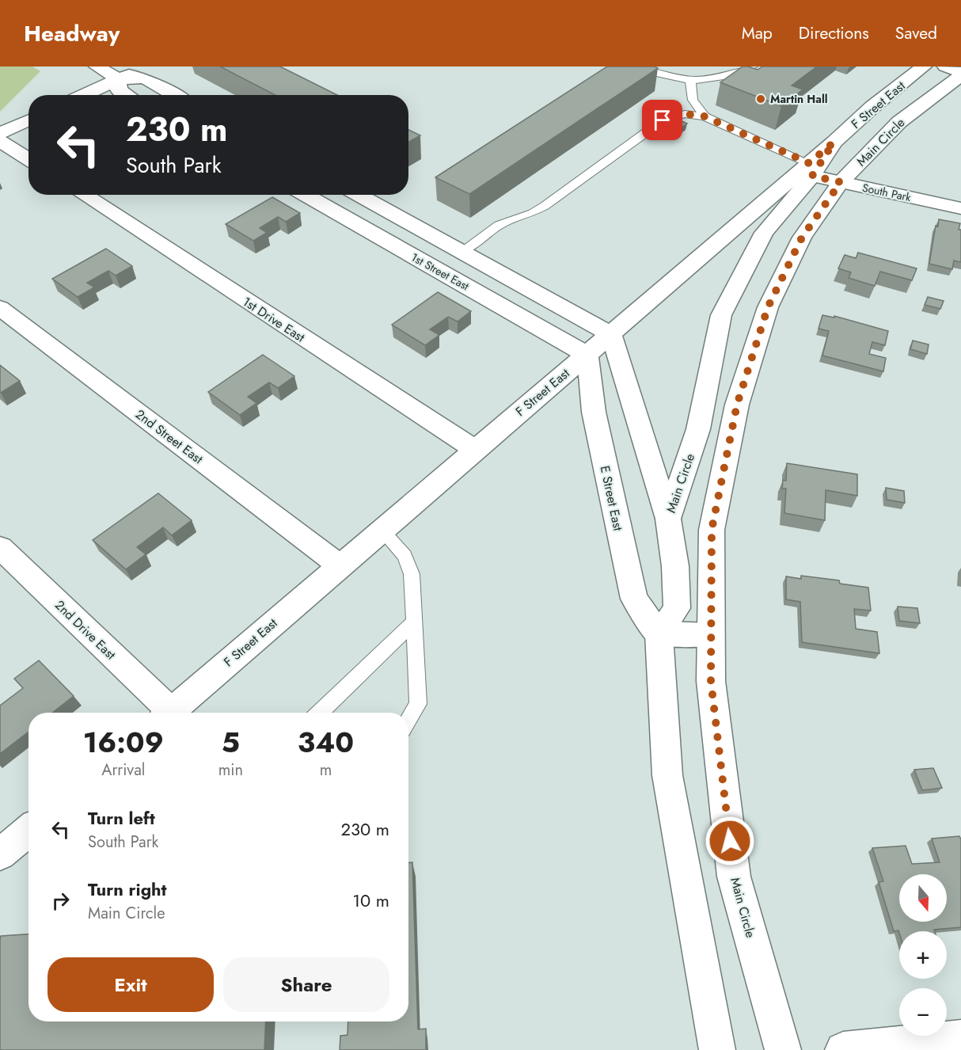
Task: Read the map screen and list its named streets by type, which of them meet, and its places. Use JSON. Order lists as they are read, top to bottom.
{
  "streets": {
    "street": [
      "F Street East",
      "Main Circle",
      "South Park",
      "1st Street East",
      "1st Drive East",
      "2nd Street East",
      "E Street East",
      "2nd Drive East"
    ]
  },
  "crossings": [
    ["F Street East", "Main Circle"],
    ["F Street East", "South Park"],
    ["F Street East", "1st Street East"],
    ["F Street East", "1st Drive East"],
    ["F Street East", "2nd Street East"],
    ["F Street East", "E Street East"],
    ["Main Circle", "South Park"],
    ["Main Circle", "E Street East"],
    ["1st Street East", "E Street East"]
  ],
  "places": ["Martin Hall"],
  "north": "bottom",
  "page": {
    "header": "Headway",
    "nav": ["Map", "Directions", "Saved"],
    "turn": ["230 m", "South Park"],
    "eta": [
      "16:09",
      "Arrival",
      "5",
      "min",
      "340",
      "m"
    ],
    "list": [
      {
        "name": "Turn left",
        "note": "South Park",
        "value": "230 m"
      },
      {
        "name": "Turn right",
        "note": "Main Circle",
        "value": "10 m"
      }
    ],
    "map_buttons": ["+", "−"],
    "buttons": ["Exit", "Share"]
  }
}
